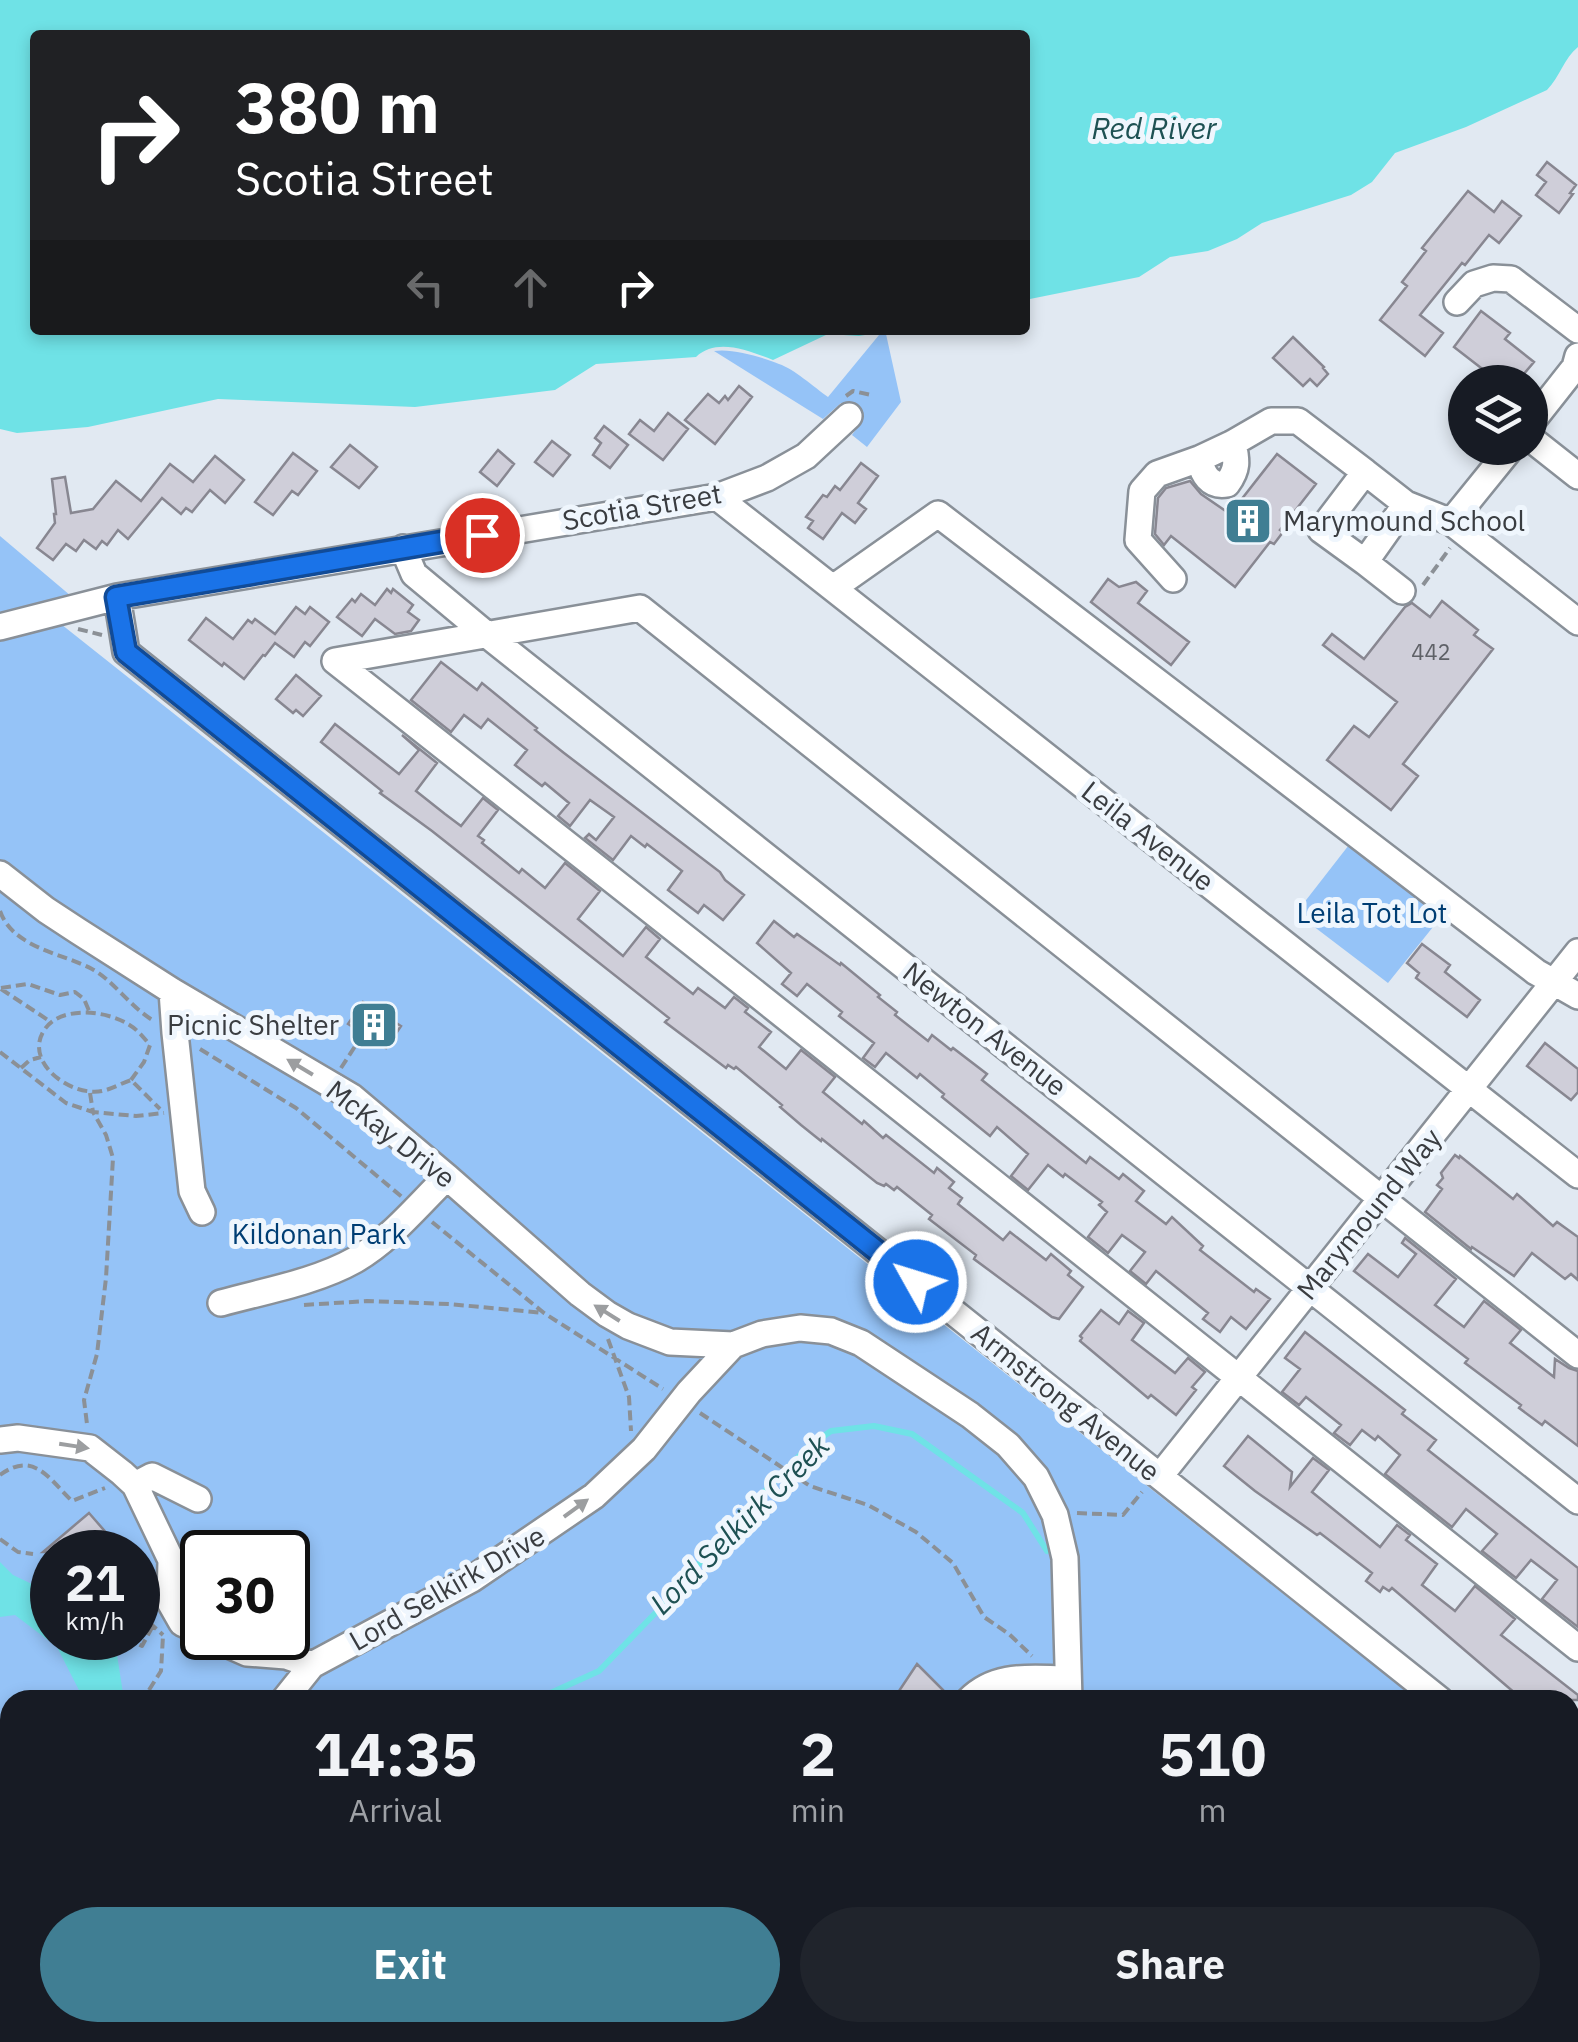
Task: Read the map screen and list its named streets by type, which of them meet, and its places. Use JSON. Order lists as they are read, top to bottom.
{
  "streets": {
    "street": [
      "Scotia Street",
      "Leila Avenue",
      "Newton Avenue",
      "McKay Drive",
      "Marymound Way",
      "Armstrong Avenue",
      "Lord Selkirk Drive"
    ]
  },
  "crossings": [
    ["Scotia Street", "Leila Avenue"],
    ["Scotia Street", "Newton Avenue"],
    ["Scotia Street", "Armstrong Avenue"],
    ["Leila Avenue", "Marymound Way"],
    ["Newton Avenue", "Marymound Way"],
    ["McKay Drive", "Lord Selkirk Drive"],
    ["Marymound Way", "Armstrong Avenue"]
  ],
  "one_way": ["Lord Selkirk Drive"],
  "water": ["Red River", "Lord Selkirk Creek"],
  "parks": ["Leila Tot Lot", "Kildonan Park"],
  "places": {
    "building": ["Marymound School", "Picnic Shelter"]
  },
  "house_numbers": ["442"],
  "page": {
    "turn": ["380 m", "Scotia Street"],
    "speed": "21 km/h",
    "limit": "30",
    "eta": [
      "14:35",
      "Arrival",
      "2",
      "min",
      "510",
      "m"
    ],
    "buttons": ["Exit", "Share"]
  }
}
